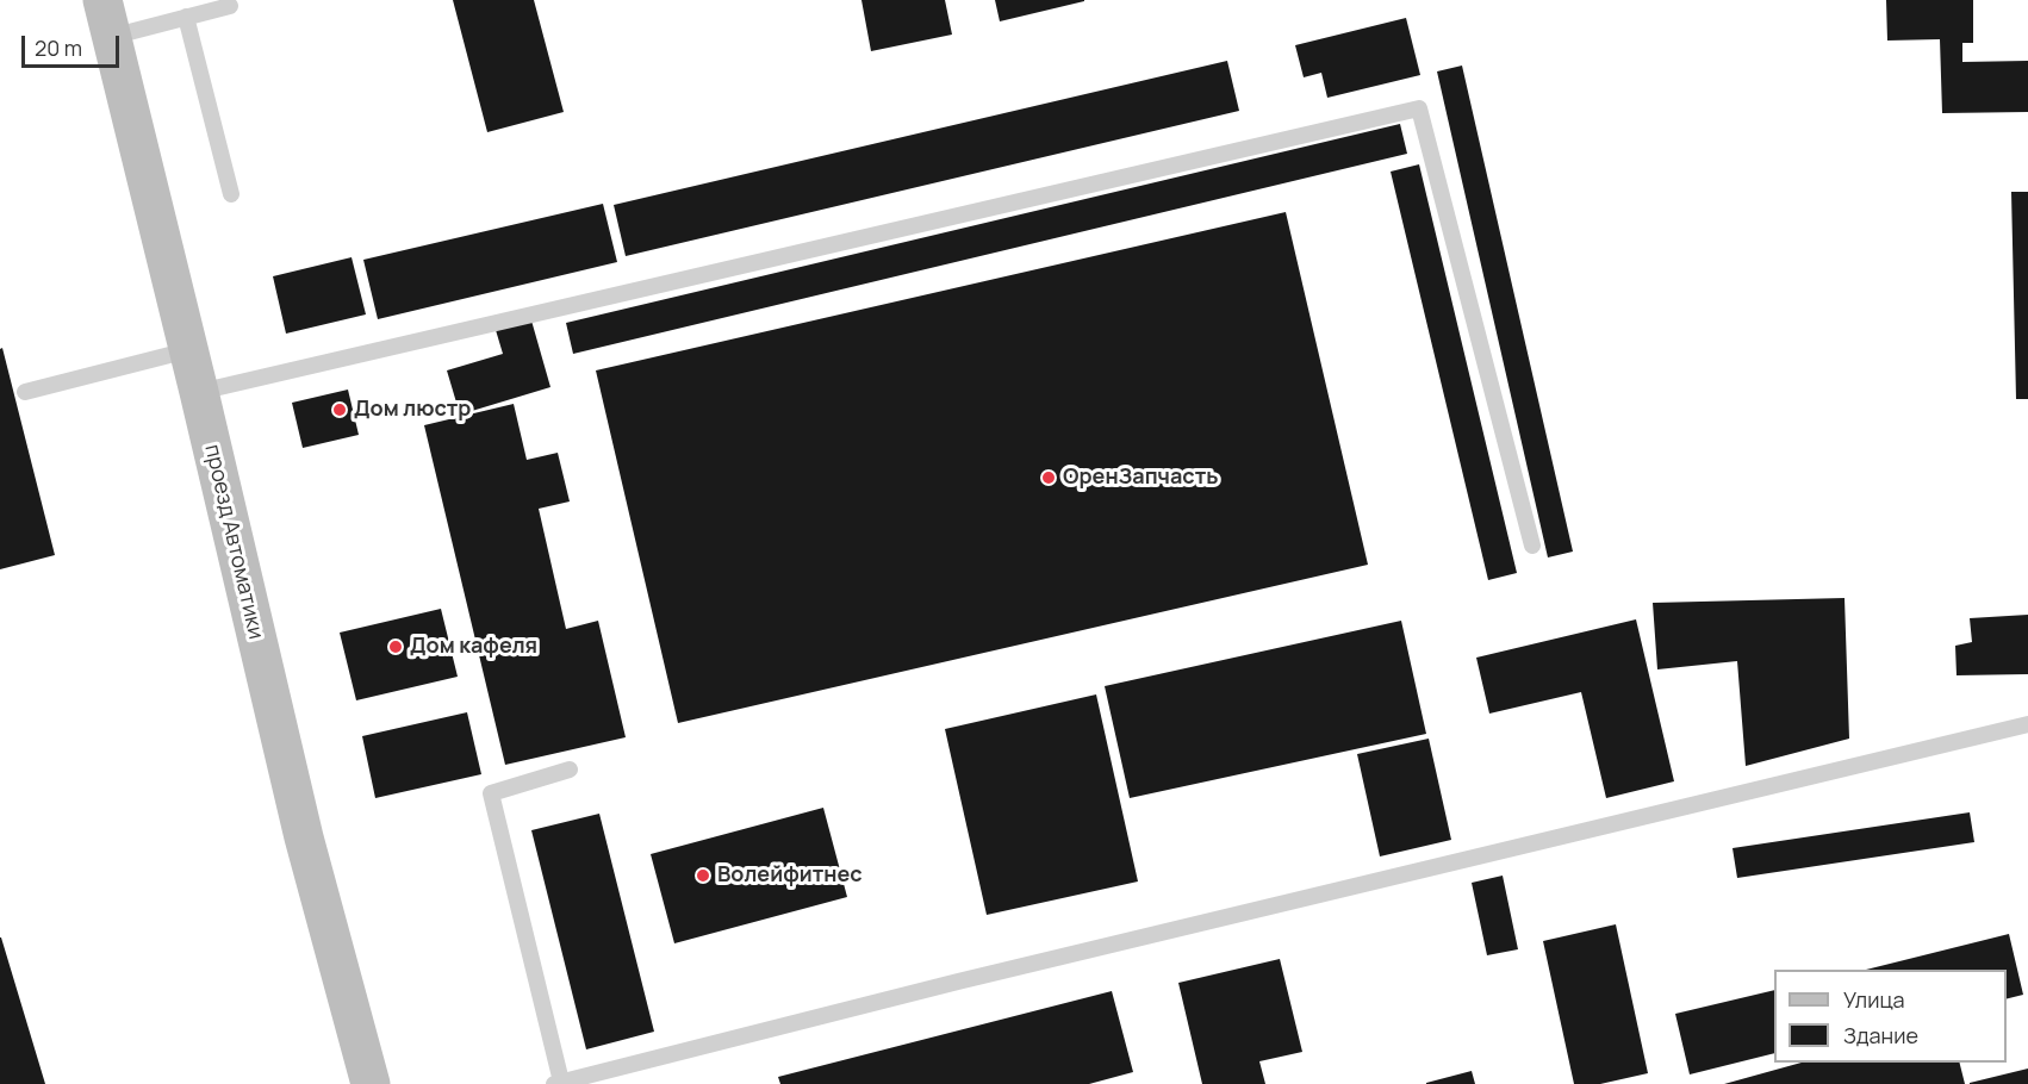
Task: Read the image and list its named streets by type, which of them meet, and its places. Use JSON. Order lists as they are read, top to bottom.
{
  "streets": {
    "main road": ["проезд Автоматики"]
  },
  "places": [
    "Дом люстр",
    "ОренЗапчасть",
    "Дом кафеля",
    "Волейфитнес"
  ],
  "legend": ["Улица", "Здание"],
  "scale_bar": "20 m"
}
